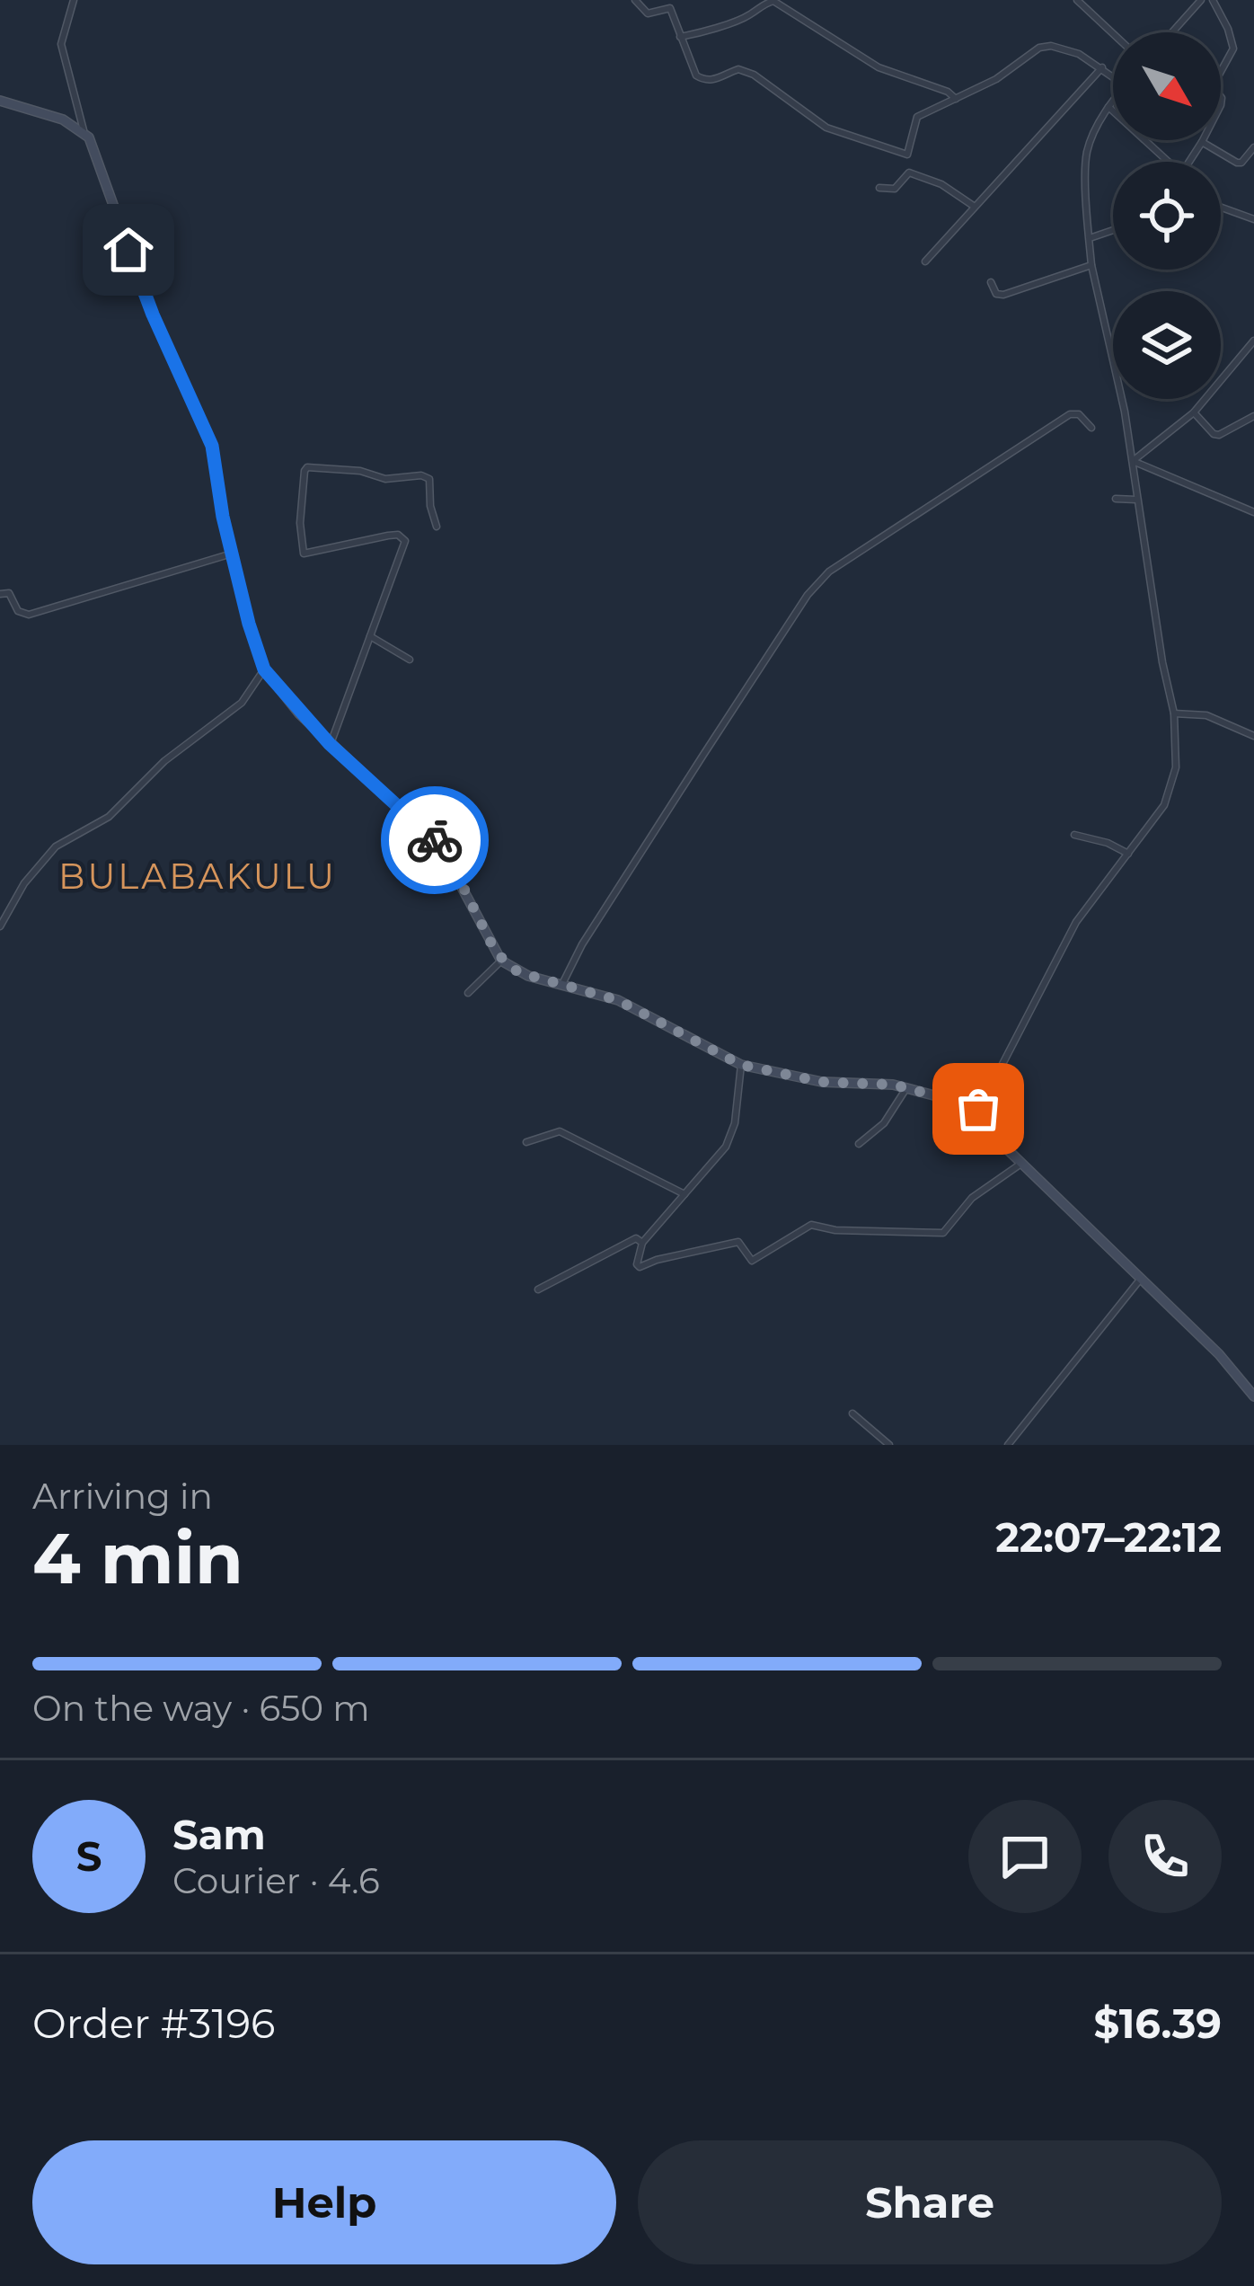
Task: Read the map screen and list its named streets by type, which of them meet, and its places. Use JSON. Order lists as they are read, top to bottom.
{
  "districts": ["BULABAKULU"],
  "north": "bottom right",
  "page": {
    "heading": ["4 min", "Arriving in", "22:07–22:12"],
    "panel": [
      "Sam",
      "Courier · 4.6",
      "Order #3196",
      "$16.39"
    ],
    "bar": "On the way · 650 m",
    "round": "S",
    "buttons": ["Help", "Share"]
  }
}
